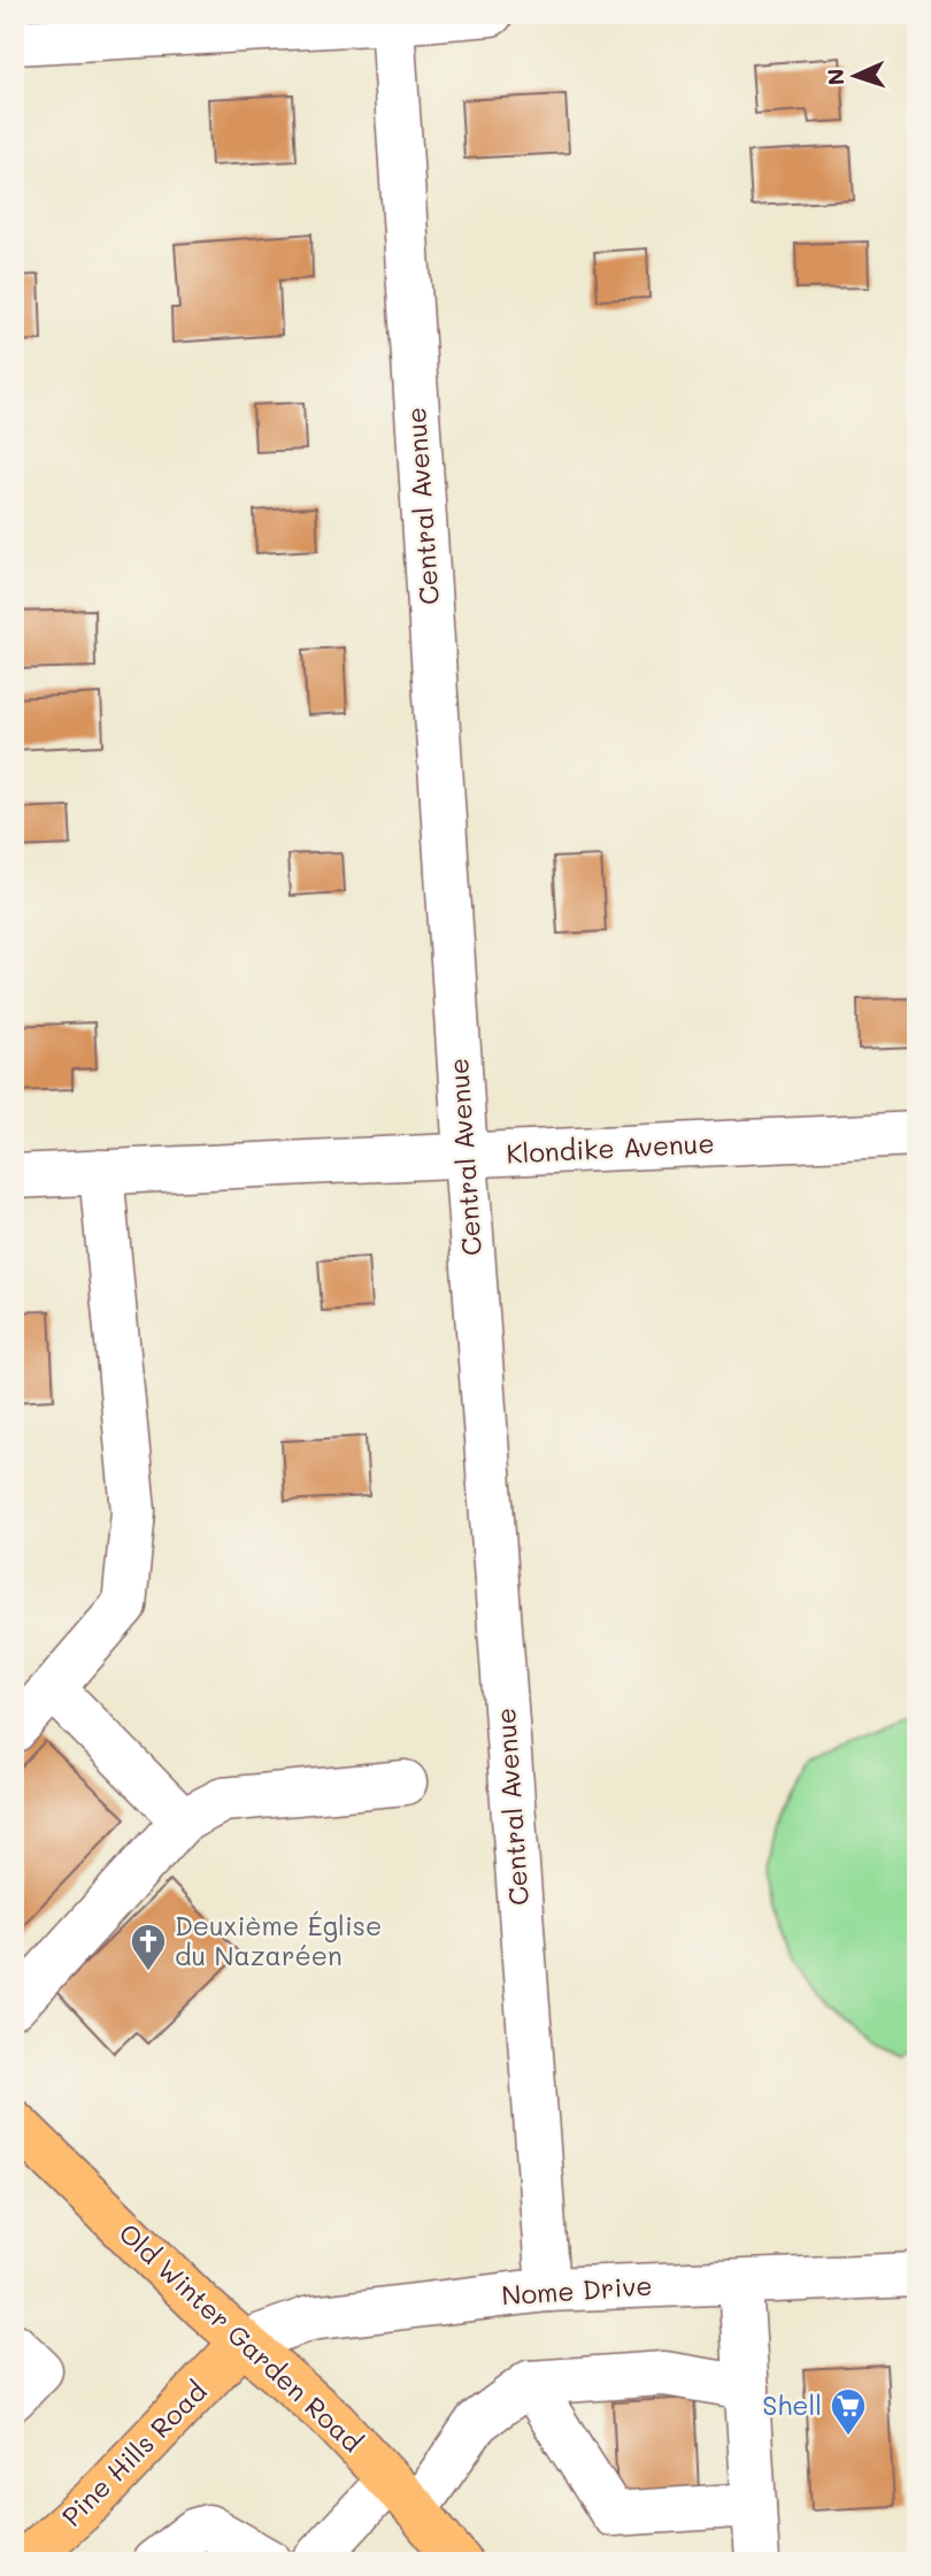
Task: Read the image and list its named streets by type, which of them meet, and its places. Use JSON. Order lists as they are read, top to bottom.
{
  "streets": {
    "main road": ["Old Winter Garden Road", "Pine Hills Road"],
    "street": ["Central Avenue", "Klondike Avenue", "Nome Drive"]
  },
  "crossings": [
    ["Central Avenue", "Klondike Avenue"],
    ["Central Avenue", "Nome Drive"],
    ["Nome Drive", "Old Winter Garden Road"],
    ["Nome Drive", "Pine Hills Road"],
    ["Old Winter Garden Road", "Pine Hills Road"]
  ],
  "places": {
    "church": ["Deuxième Église du Nazaréen"],
    "supermarket": ["Shell"]
  },
  "north": "left"
}
